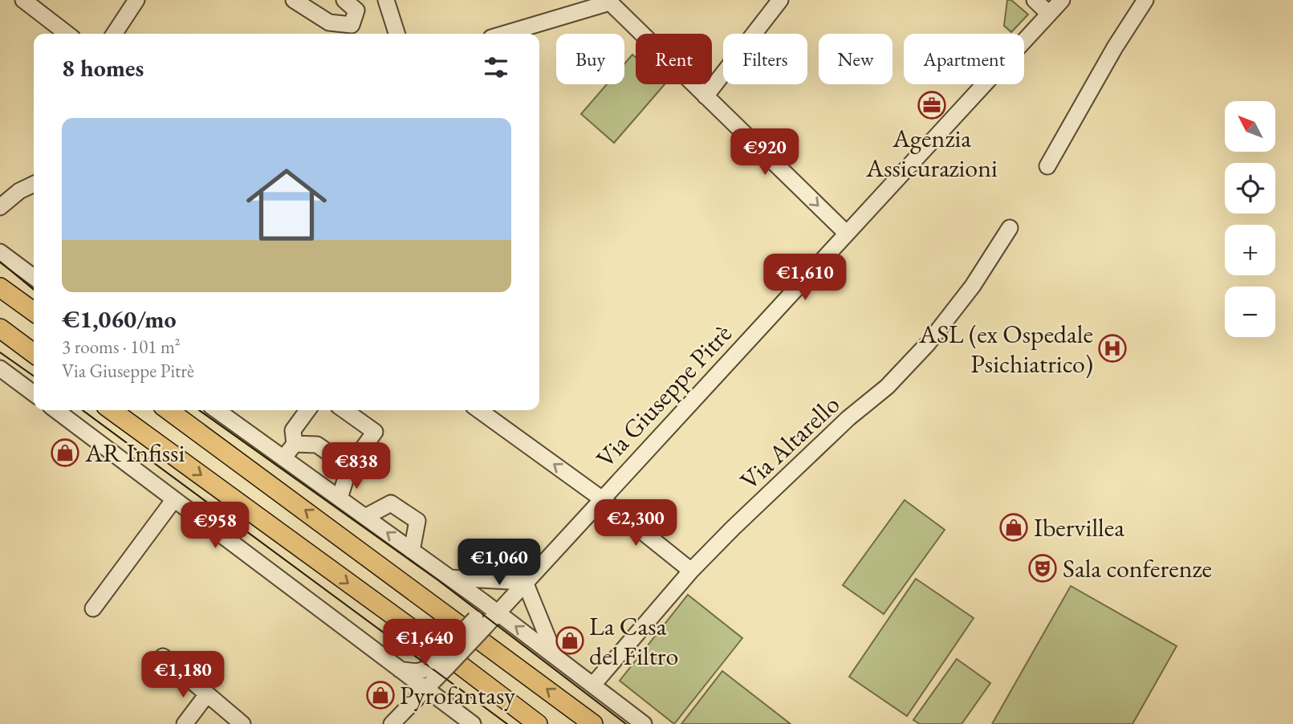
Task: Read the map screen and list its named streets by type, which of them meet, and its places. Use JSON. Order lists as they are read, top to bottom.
{
  "streets": {
    "street": ["Via Giuseppe Pitrè", "Via Altarello"]
  },
  "places": {
    "office": ["Agenzia Assicurazioni"],
    "hospital": ["ASL (ex Ospedale Psichiatrico)"],
    "shop": [
      "AR Infissi",
      "Ibervillea",
      "La Casa del Filtro",
      "Pyrofantasy"
    ],
    "theatre": ["Sala conferenze"]
  },
  "north": "top left",
  "page": {
    "chip": [
      "Buy",
      "Rent",
      "Filters",
      "New",
      "Apartment"
    ],
    "heading": "8 homes",
    "map_buttons": ["+", "−"],
    "list": [
      {
        "name": "€1,060/mo",
        "note": "3 rooms · 101 m² · Via Giuseppe Pitrè"
      }
    ],
    "price": [
      "€920",
      "€1,610",
      "€838",
      "€2,300",
      "€958",
      "€1,060",
      "€1,640",
      "€1,180"
    ]
  }
}
